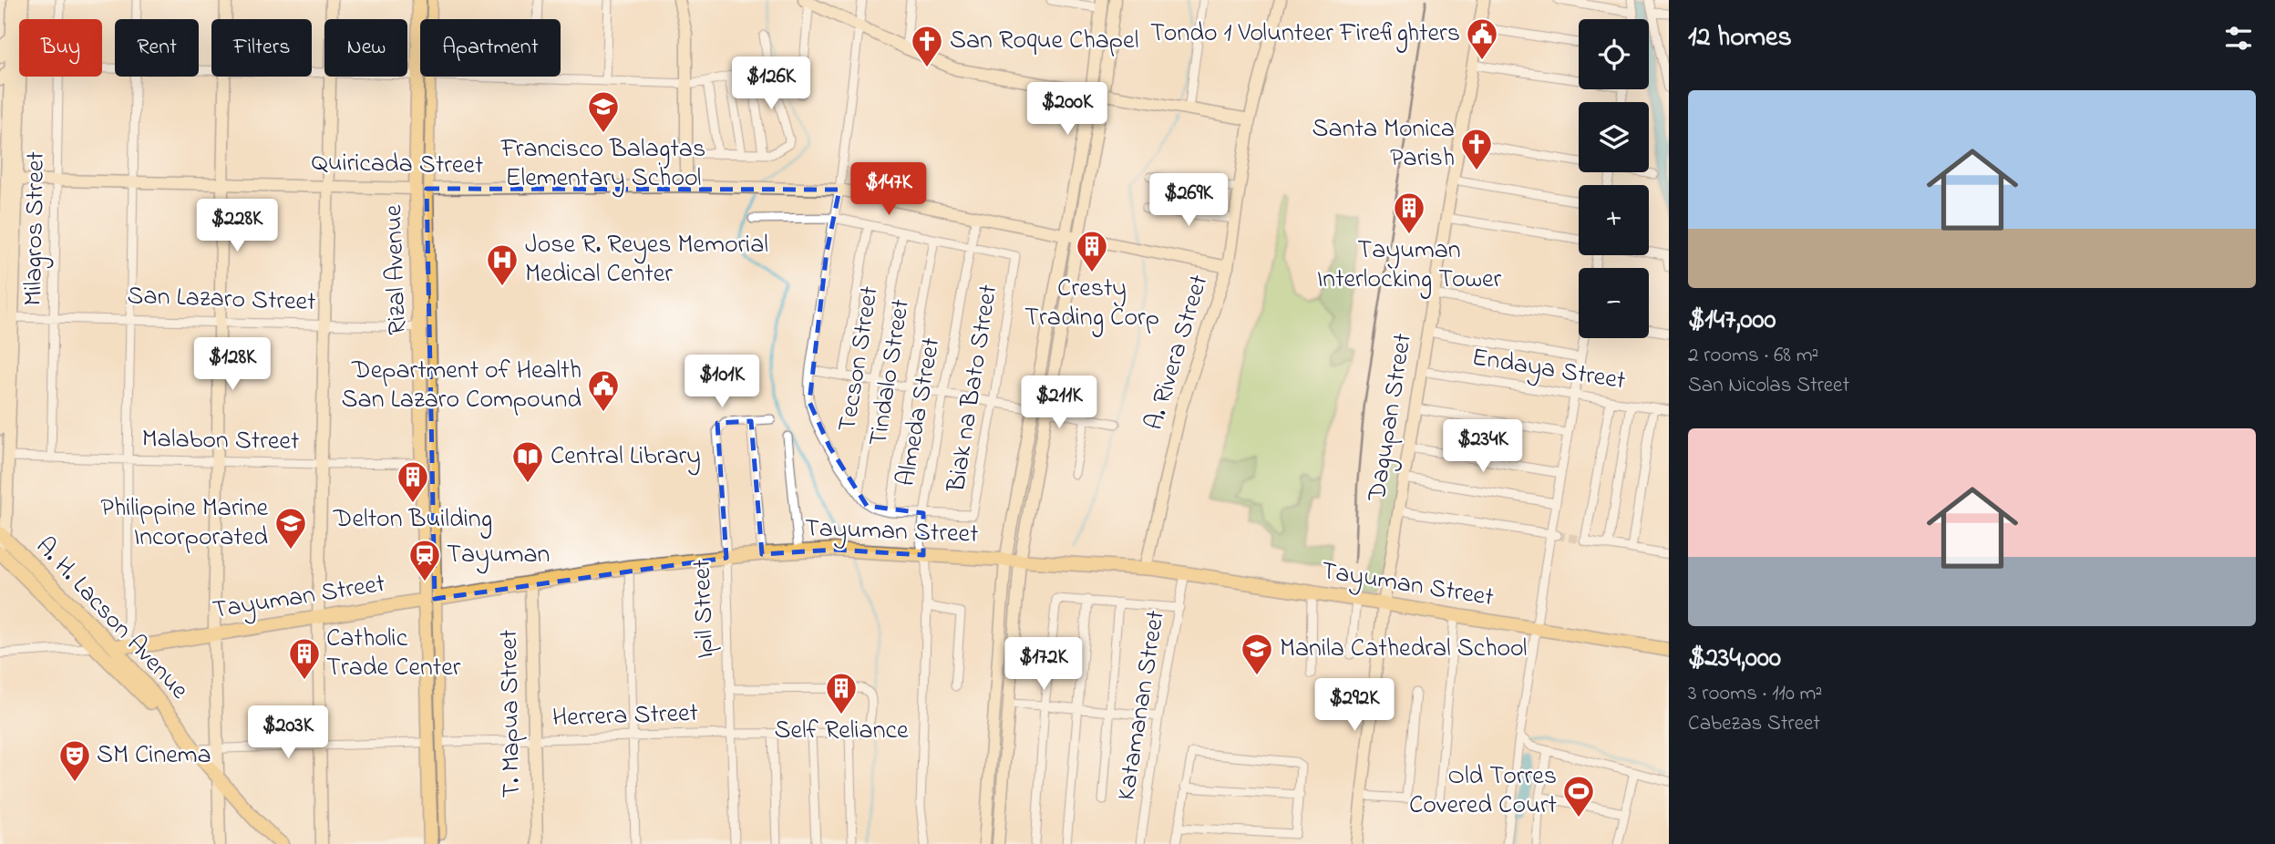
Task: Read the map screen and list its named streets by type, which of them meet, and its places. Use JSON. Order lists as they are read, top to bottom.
{
  "streets": {
    "main road": ["Rizal Avenue", "Tayuman Street", "A. H. Lacson Avenue"],
    "street": [
      "Quiricada Street",
      "Milagros Street",
      "San Lazaro Street",
      "A. Rivera Street",
      "Tecson Street",
      "Endaya Street",
      "Tindalo Street",
      "Biak na Bato Street",
      "Almeda Street",
      "Dagupan Street",
      "Malabon Street",
      "Ipil Street",
      "Katamanan Street",
      "T. Mapua Street",
      "Herrera Street"
    ]
  },
  "crossings": [
    ["Quiricada Street", "Milagros Street"],
    ["Quiricada Street", "Rizal Avenue"],
    ["Quiricada Street", "A. Rivera Street"],
    ["Quiricada Street", "Almeda Street"],
    ["Milagros Street", "San Lazaro Street"],
    ["Milagros Street", "Malabon Street"],
    ["Rizal Avenue", "San Lazaro Street"],
    ["Rizal Avenue", "Malabon Street"],
    ["Rizal Avenue", "Tayuman Street"],
    ["Rizal Avenue", "Herrera Street"],
    ["A. Rivera Street", "Tayuman Street"],
    ["Endaya Street", "Dagupan Street"],
    ["Biak na Bato Street", "Almeda Street"],
    ["Almeda Street", "Tayuman Street"],
    ["Dagupan Street", "Tayuman Street"],
    ["Tayuman Street", "Ipil Street"],
    ["Tayuman Street", "A. H. Lacson Avenue"],
    ["Tayuman Street", "Katamanan Street"],
    ["Tayuman Street", "T. Mapua Street"],
    ["Ipil Street", "Herrera Street"],
    ["A. H. Lacson Avenue", "Herrera Street"],
    ["T. Mapua Street", "Herrera Street"]
  ],
  "places": {
    "public building": ["Tondo 1 Volunteer Firefighters", "Department of Health San Lazaro Compound"],
    "church": ["San Roque Chapel", "Santa Monica Parish"],
    "school or university": ["Francisco Balagtas Elementary School", "Philippine Marine Incorporated", "Manila Cathedral School"],
    "building": [
      "Tayuman Interlocking Tower",
      "Cresty Trading Corp",
      "Delton Building",
      "Catholic Trade Center",
      "Self Reliance"
    ],
    "hospital": ["Jose R. Reyes Memorial Medical Center"],
    "library": ["Central Library"],
    "station": ["Tayuman"],
    "theatre": ["SM Cinema"],
    "sports": ["Old Torres Covered Court"]
  },
  "page": {
    "heading": "12 homes",
    "map_buttons": ["+", "−"],
    "chip": [
      "Buy",
      "Rent",
      "Filters",
      "New",
      "Apartment"
    ],
    "price": [
      "$126K",
      "$200K",
      "$147K",
      "$269K",
      "$228K",
      "$128K",
      "$101K",
      "$211K",
      "$234K",
      "$172K",
      "$292K",
      "$203K"
    ],
    "list": [
      {
        "name": "$147,000",
        "note": "2 rooms · 68 m² · San Nicolas Street"
      },
      {
        "name": "$234,000",
        "note": "3 rooms · 110 m² · Cabezas Street"
      }
    ]
  }
}
